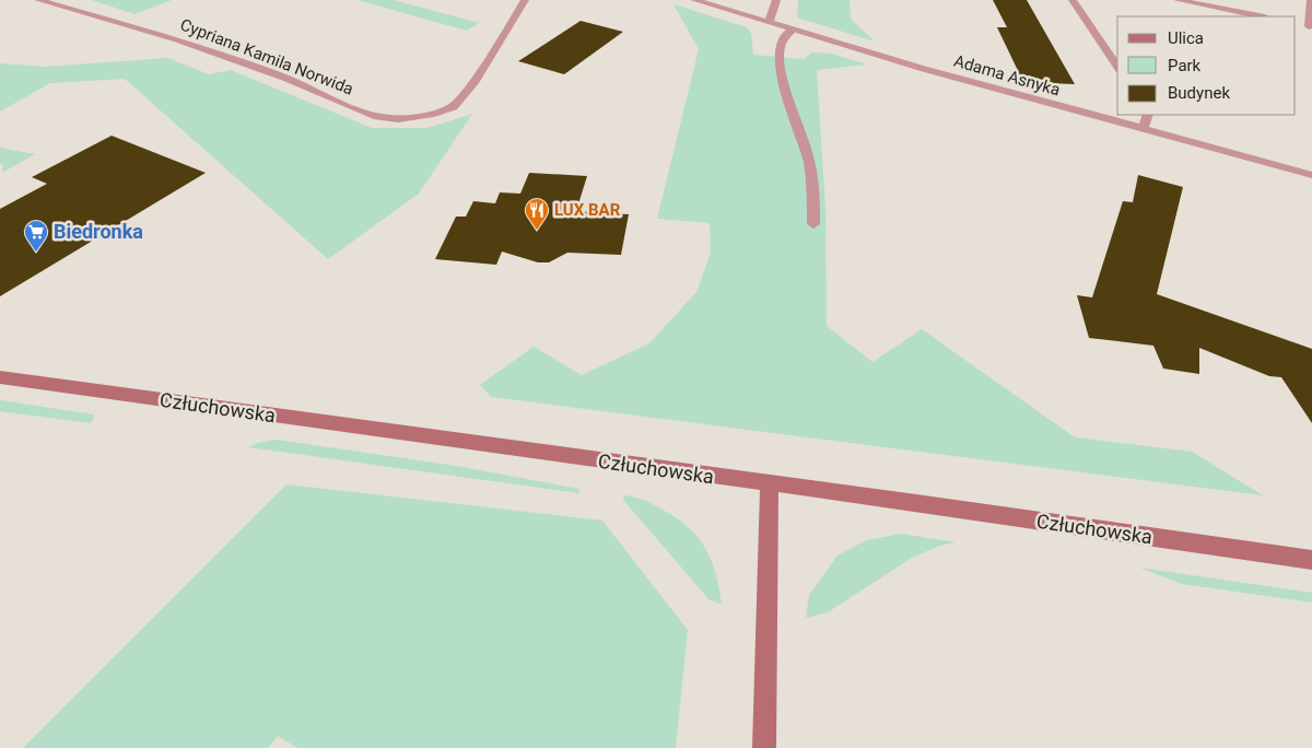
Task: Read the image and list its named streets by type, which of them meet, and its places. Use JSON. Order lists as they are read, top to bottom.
{
  "streets": {
    "main road": ["Człuchowska"],
    "street": ["Cypriana Kamila Norwida", "Adama Asnyka"]
  },
  "places": {
    "restaurant": ["LUX BAR"],
    "supermarket": ["Biedronka"]
  },
  "legend": ["Ulica", "Park", "Budynek"]
}
